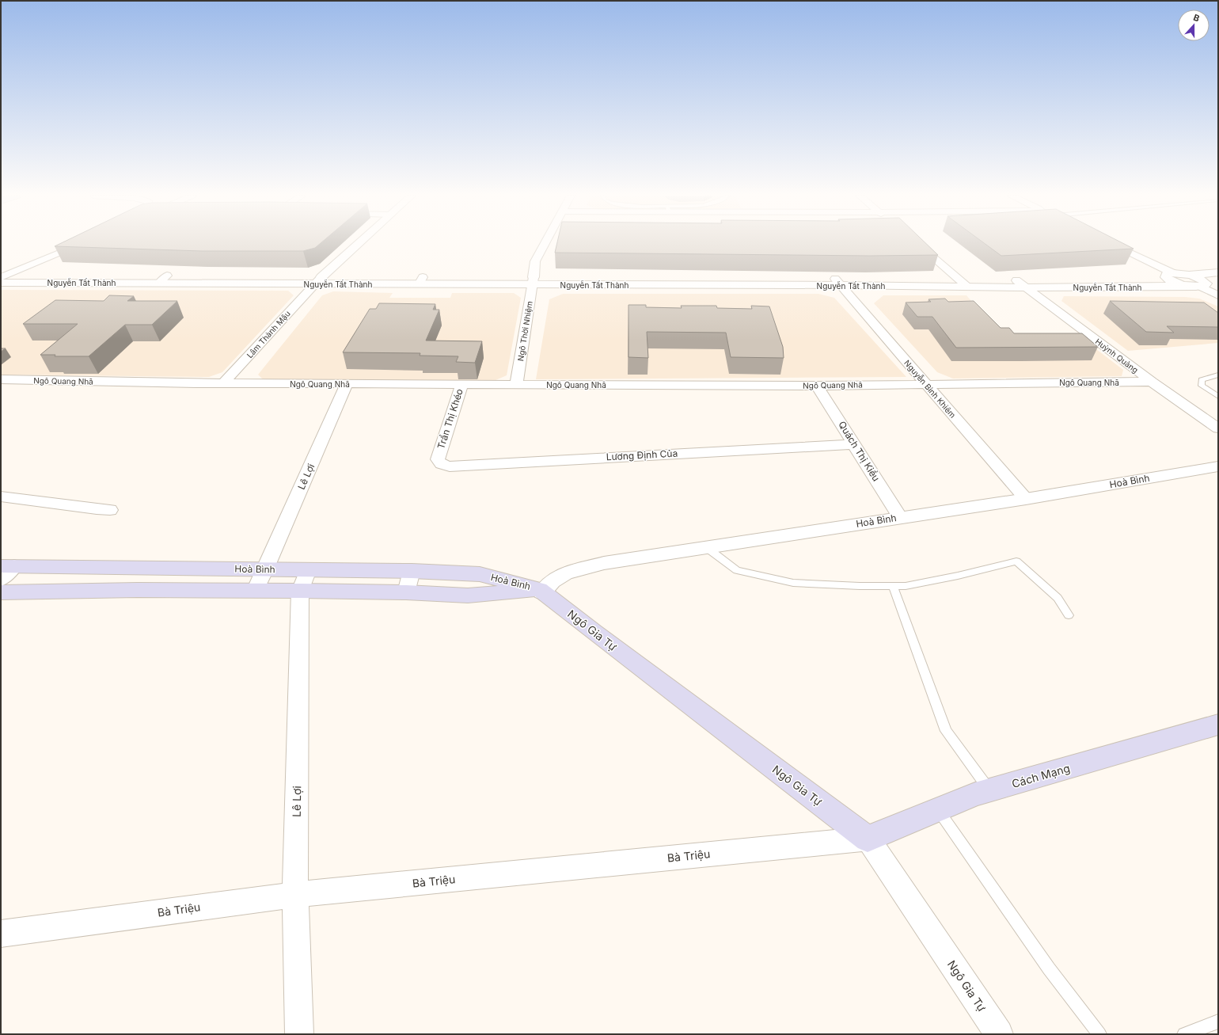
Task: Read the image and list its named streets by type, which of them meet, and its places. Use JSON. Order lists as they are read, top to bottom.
{
  "streets": {
    "main road": ["Hoà Bình", "Ngô Gia Tự", "Cách Mạng"],
    "street": [
      "Nguyễn Tất Thành",
      "Ngô Thời Nhiệm",
      "Lâm Thành Mậu",
      "Huỳnh Quảng",
      "Ngô Quang Nhã",
      "Nguyễn Bỉnh Khiêm",
      "Trần Thị Khéo",
      "Quách Thị Kiều",
      "Lương Định Của",
      "Lê Lợi",
      "Bà Triệu"
    ]
  },
  "crossings": [
    ["Nguyễn Tất Thành", "Ngô Thời Nhiệm"],
    ["Nguyễn Tất Thành", "Lâm Thành Mậu"],
    ["Nguyễn Tất Thành", "Huỳnh Quảng"],
    ["Nguyễn Tất Thành", "Nguyễn Bỉnh Khiêm"],
    ["Ngô Thời Nhiệm", "Ngô Quang Nhã"],
    ["Lâm Thành Mậu", "Ngô Quang Nhã"],
    ["Huỳnh Quảng", "Ngô Quang Nhã"],
    ["Ngô Quang Nhã", "Nguyễn Bỉnh Khiêm"],
    ["Ngô Quang Nhã", "Trần Thị Khéo"],
    ["Ngô Quang Nhã", "Quách Thị Kiều"],
    ["Ngô Quang Nhã", "Lê Lợi"],
    ["Nguyễn Bỉnh Khiêm", "Hoà Bình"],
    ["Trần Thị Khéo", "Lương Định Của"],
    ["Quách Thị Kiều", "Lương Định Của"],
    ["Quách Thị Kiều", "Hoà Bình"],
    ["Lê Lợi", "Hoà Bình"],
    ["Lê Lợi", "Bà Triệu"],
    ["Hoà Bình", "Ngô Gia Tự"],
    ["Ngô Gia Tự", "Cách Mạng"],
    ["Ngô Gia Tự", "Bà Triệu"],
    ["Cách Mạng", "Bà Triệu"]
  ],
  "north": "top"
}
